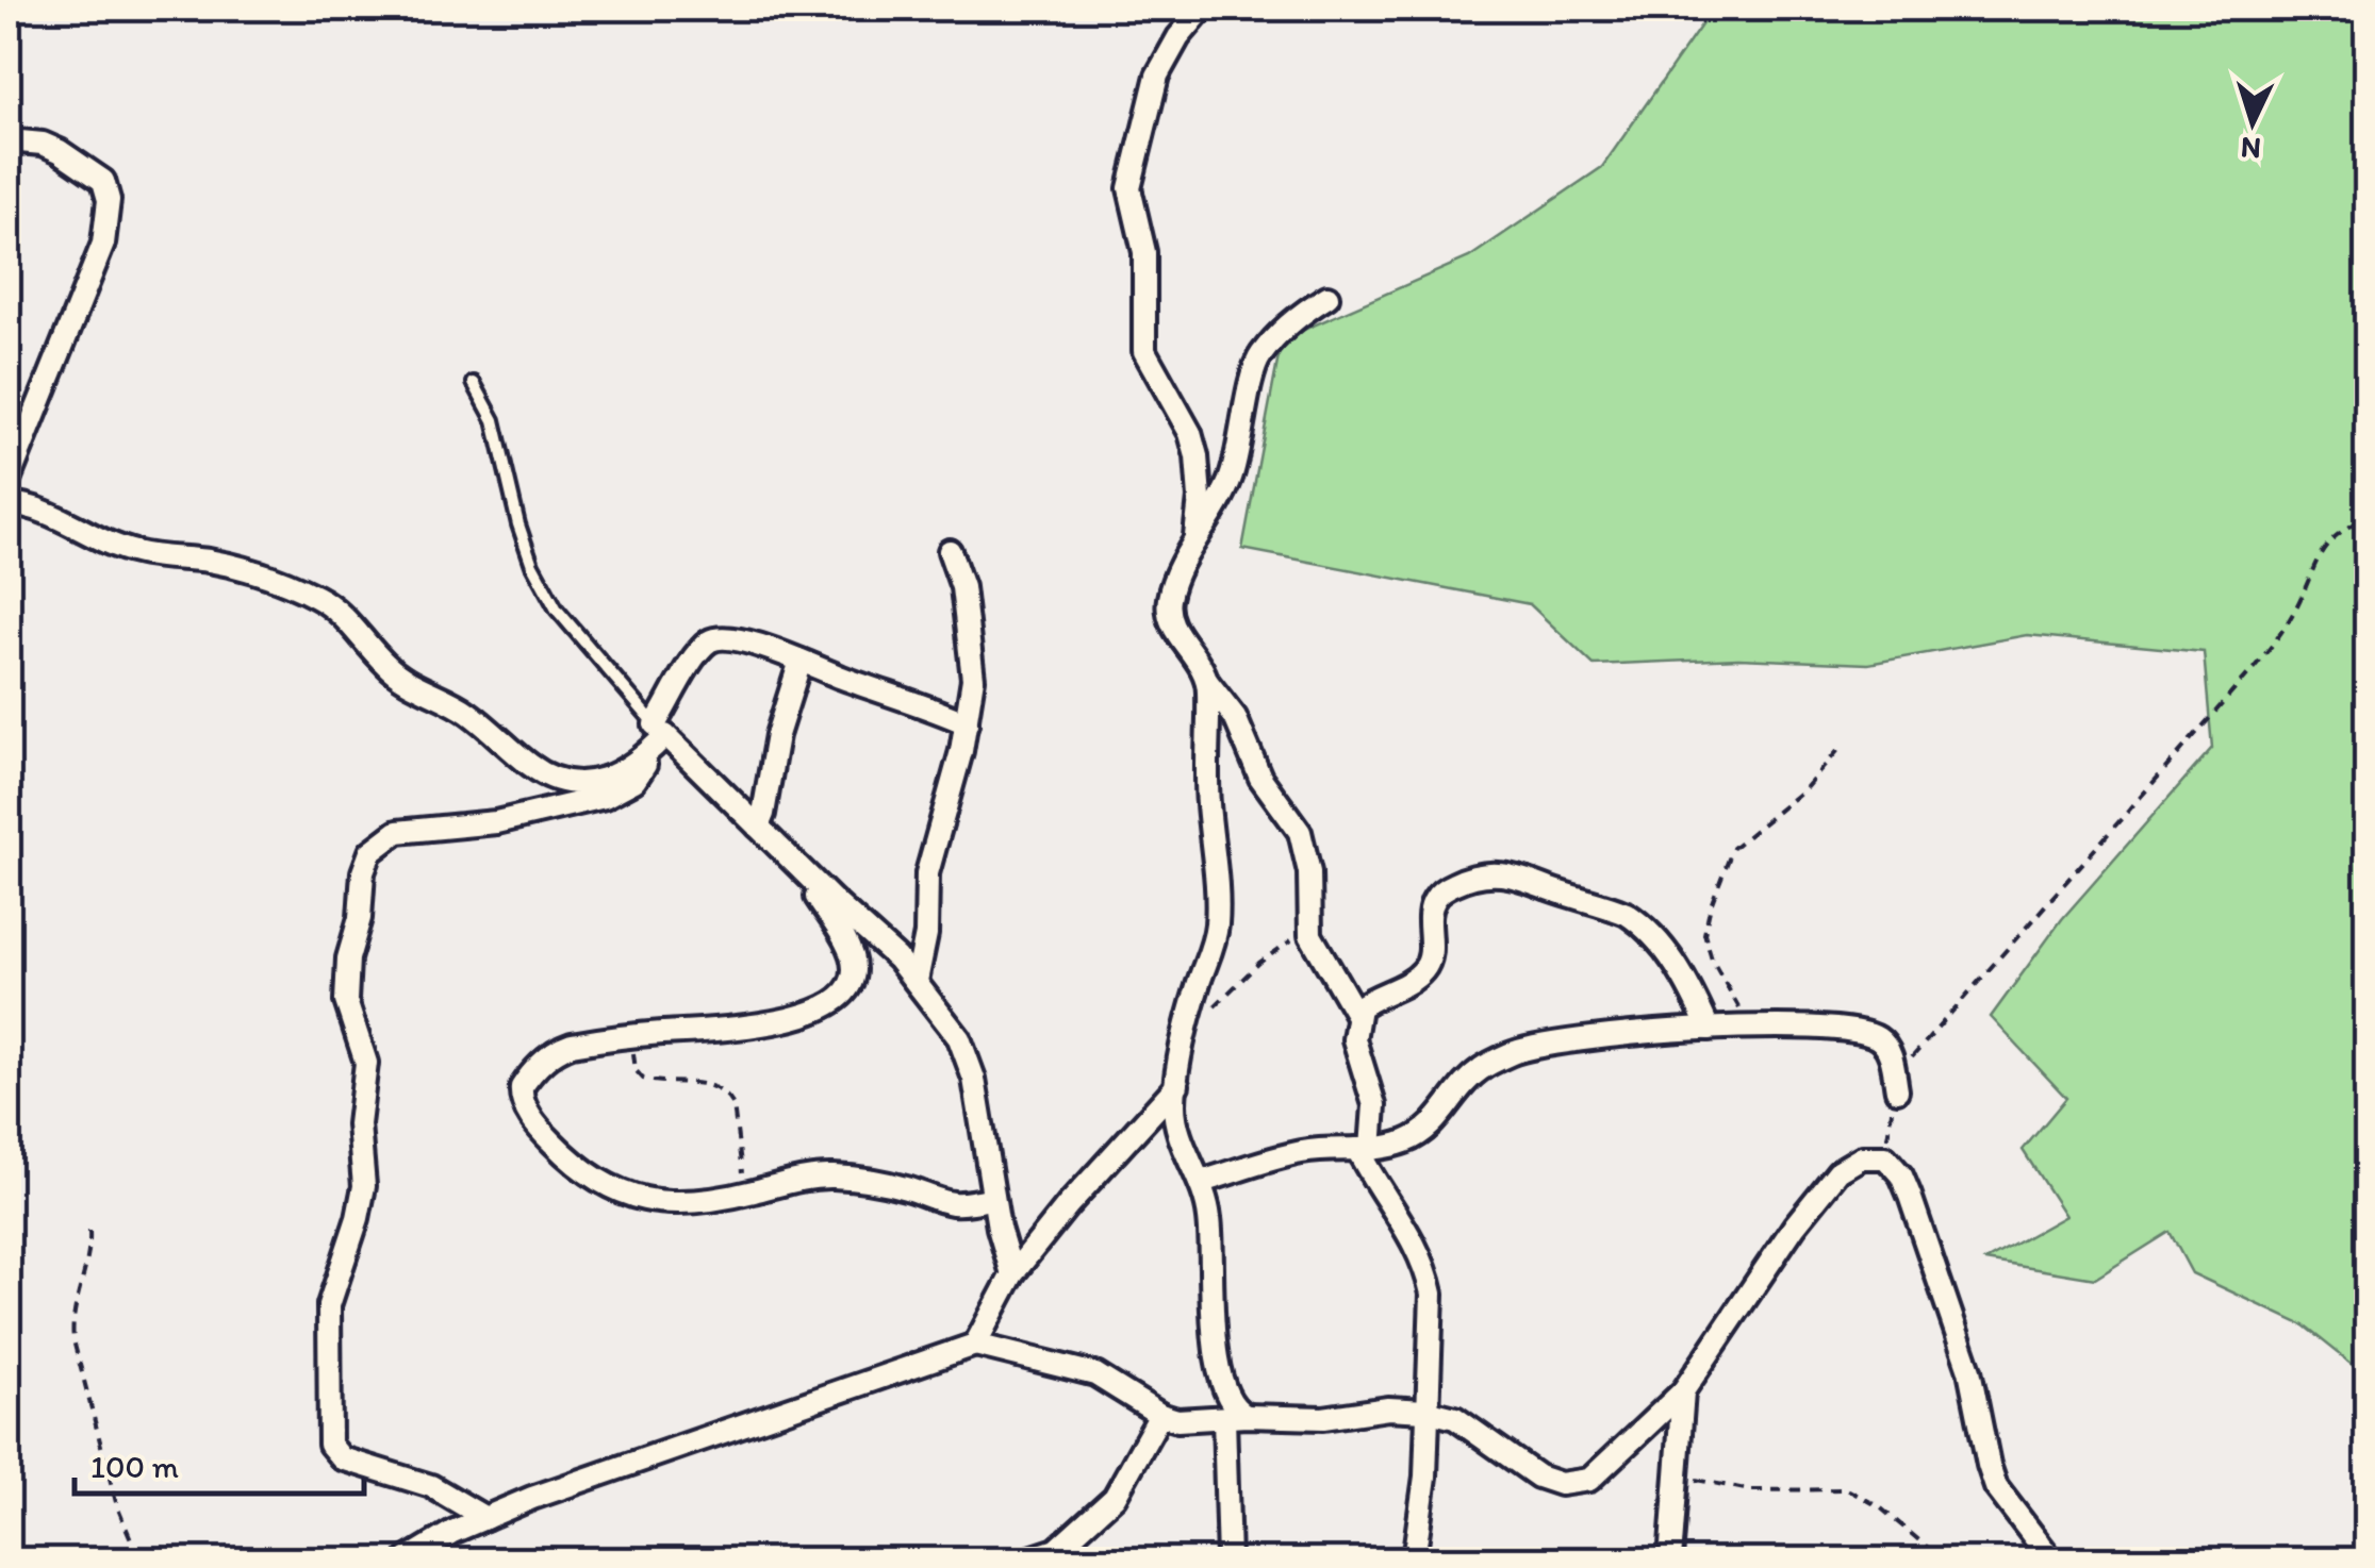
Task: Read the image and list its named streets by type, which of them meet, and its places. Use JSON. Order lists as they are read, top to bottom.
{
  "scale_bar": "100 m",
  "north": "bottom"
}
